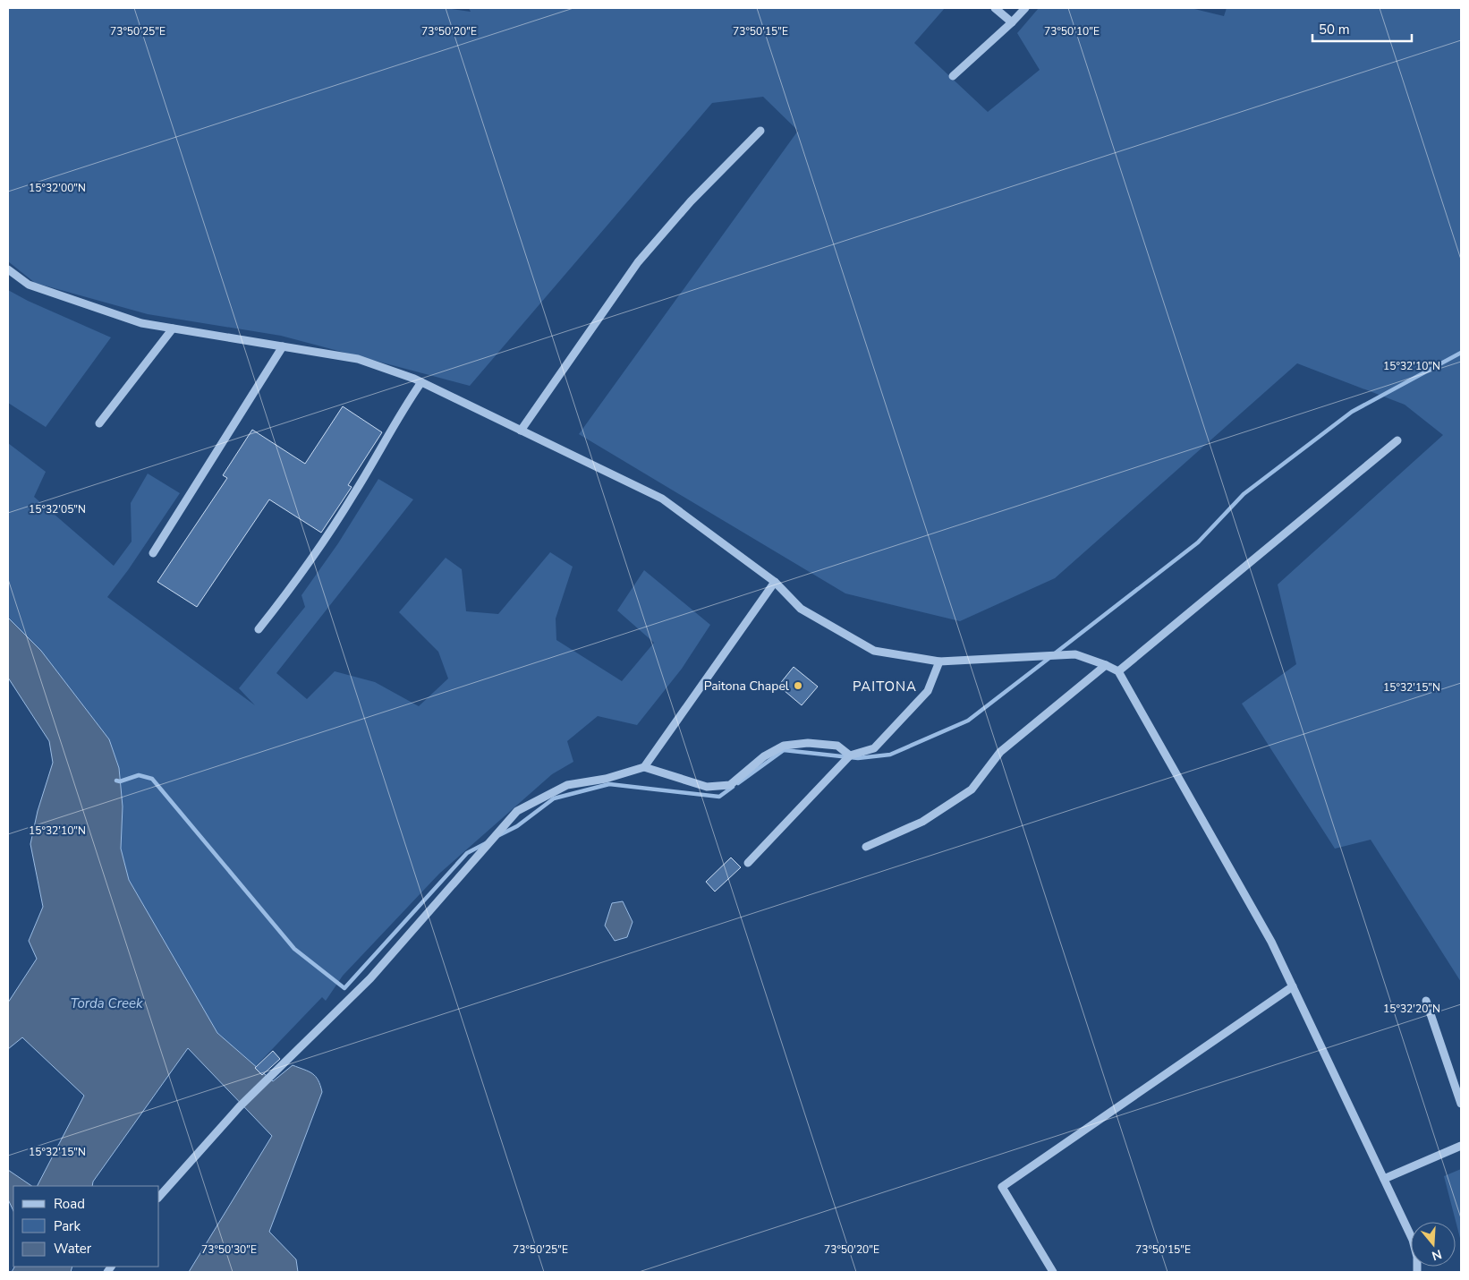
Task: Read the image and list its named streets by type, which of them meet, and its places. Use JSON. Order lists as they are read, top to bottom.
{
  "districts": ["PAITONA"],
  "water": ["Torda Creek"],
  "places": ["Paitona Chapel"],
  "legend": ["Road", "Park", "Water"],
  "scale_bar": "50 m",
  "north": "bottom",
  "coordinates": [
    "73°50'25\"E",
    "73°50'20\"E",
    "73°50'15\"E",
    "73°50'10\"E",
    "15°32'00\"N",
    "15°32'10\"N",
    "15°32'05\"N",
    "15°32'15\"N",
    "15°32'20\"N",
    "73°50'30\"E"
  ]
}
